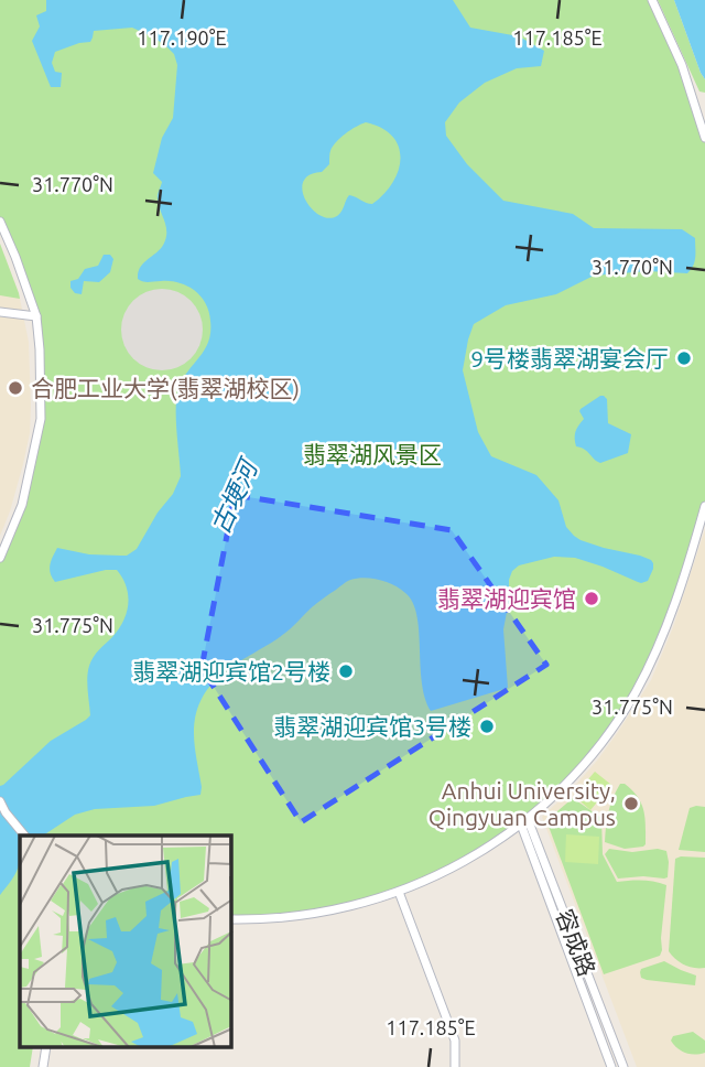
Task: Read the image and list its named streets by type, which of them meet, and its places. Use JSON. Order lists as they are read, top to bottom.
{
  "streets": {
    "street": ["容成路"]
  },
  "water": ["古埂河"],
  "parks": ["翡翠湖风景区"],
  "places": [
    "9号楼翡翠湖宴会厅",
    "合肥工业大学(翡翠湖校区)",
    "翡翠湖迎宾馆",
    "翡翠湖迎宾馆2号楼",
    "翡翠湖迎宾馆3号楼",
    "Anhui University, Qingyuan Campus"
  ],
  "coordinates": [
    "117.190°E",
    "117.185°E",
    "31.770°N",
    "31.775°N"
  ]
}
